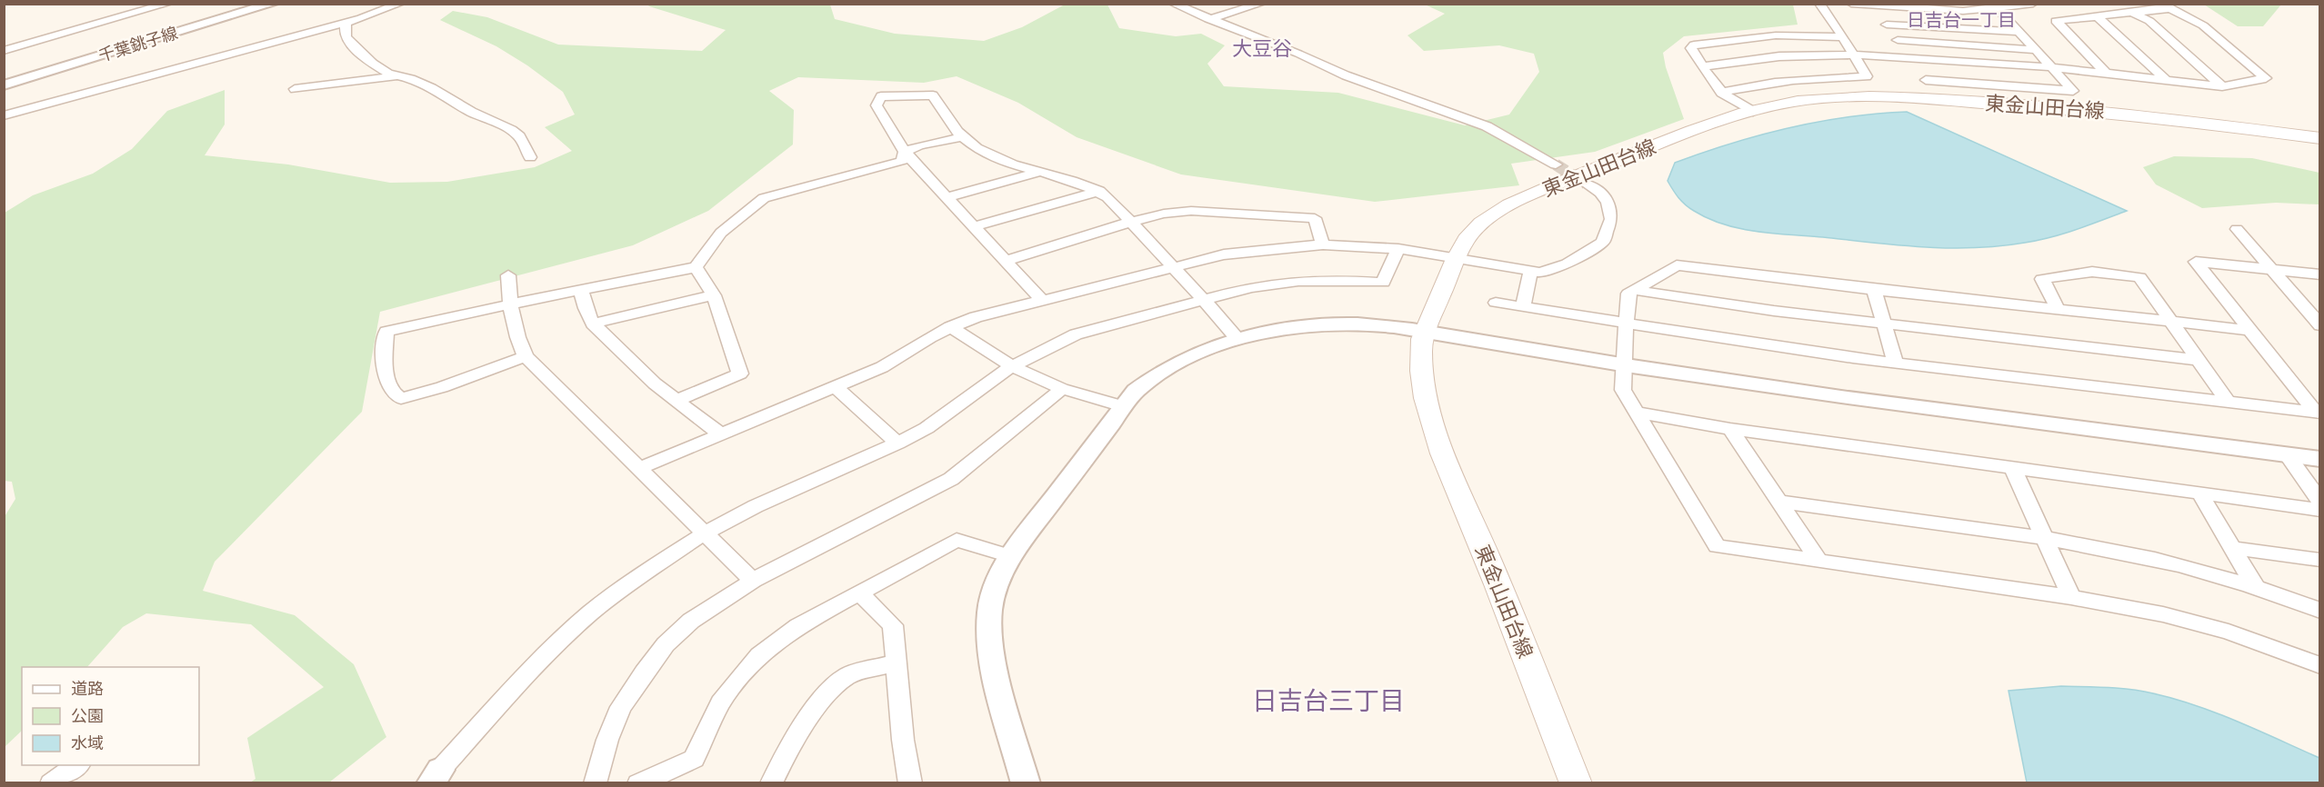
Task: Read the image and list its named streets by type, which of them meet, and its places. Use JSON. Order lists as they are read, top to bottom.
{
  "streets": {
    "main road": ["東金山田台線"],
    "street": ["千葉銚子線"]
  },
  "districts": ["日吉台一丁目", "大豆谷", "日吉台三丁目"],
  "legend": ["道路", "公園", "水域"]
}
